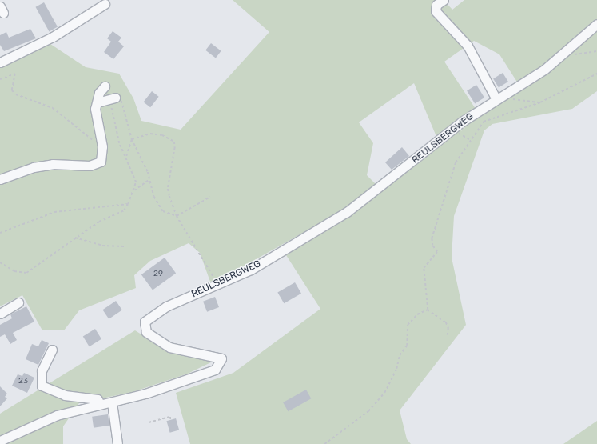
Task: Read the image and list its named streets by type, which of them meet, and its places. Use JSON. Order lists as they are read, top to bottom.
{
  "streets": {
    "street": ["REULSBERGWEG"]
  },
  "house_numbers": ["29", "23"]
}
